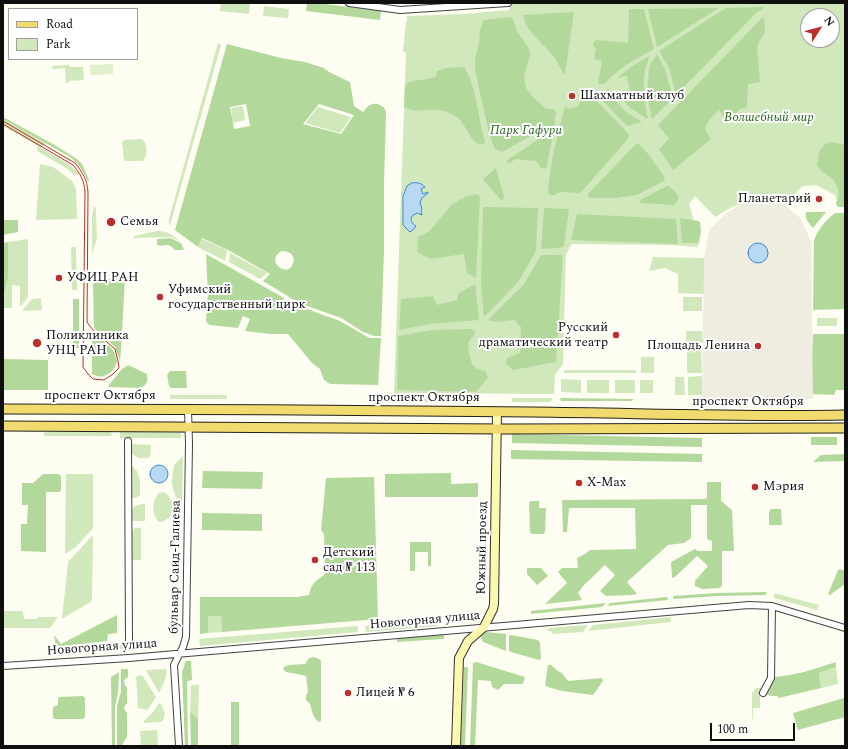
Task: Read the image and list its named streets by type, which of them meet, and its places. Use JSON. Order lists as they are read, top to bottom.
{
  "streets": {
    "main road": ["проспект Октября"],
    "street": ["Южный проезд", "бульвар Саид-Галиева", "Новогорная улица"]
  },
  "crossings": [
    ["проспект Октября", "Южный проезд"],
    ["проспект Октября", "бульвар Саид-Галиева"],
    ["Южный проезд", "Новогорная улица"],
    ["бульвар Саид-Галиева", "Новогорная улица"]
  ],
  "parks": ["Волшебный мир", "Парк Гафури"],
  "places": [
    "Шахматный клуб",
    "Планетарий",
    "Семья",
    "УФИЦ РАН",
    "Уфимский государственный цирк",
    "Русский драматический театр",
    "Поликлиника УНЦ РАН",
    "Площадь Ленина",
    "X-Max",
    "Мэрия",
    "Детский сад № 113",
    "Лицей № 6"
  ],
  "legend": ["Road", "Park"],
  "scale_bar": "100 m",
  "north": "top right"
}
